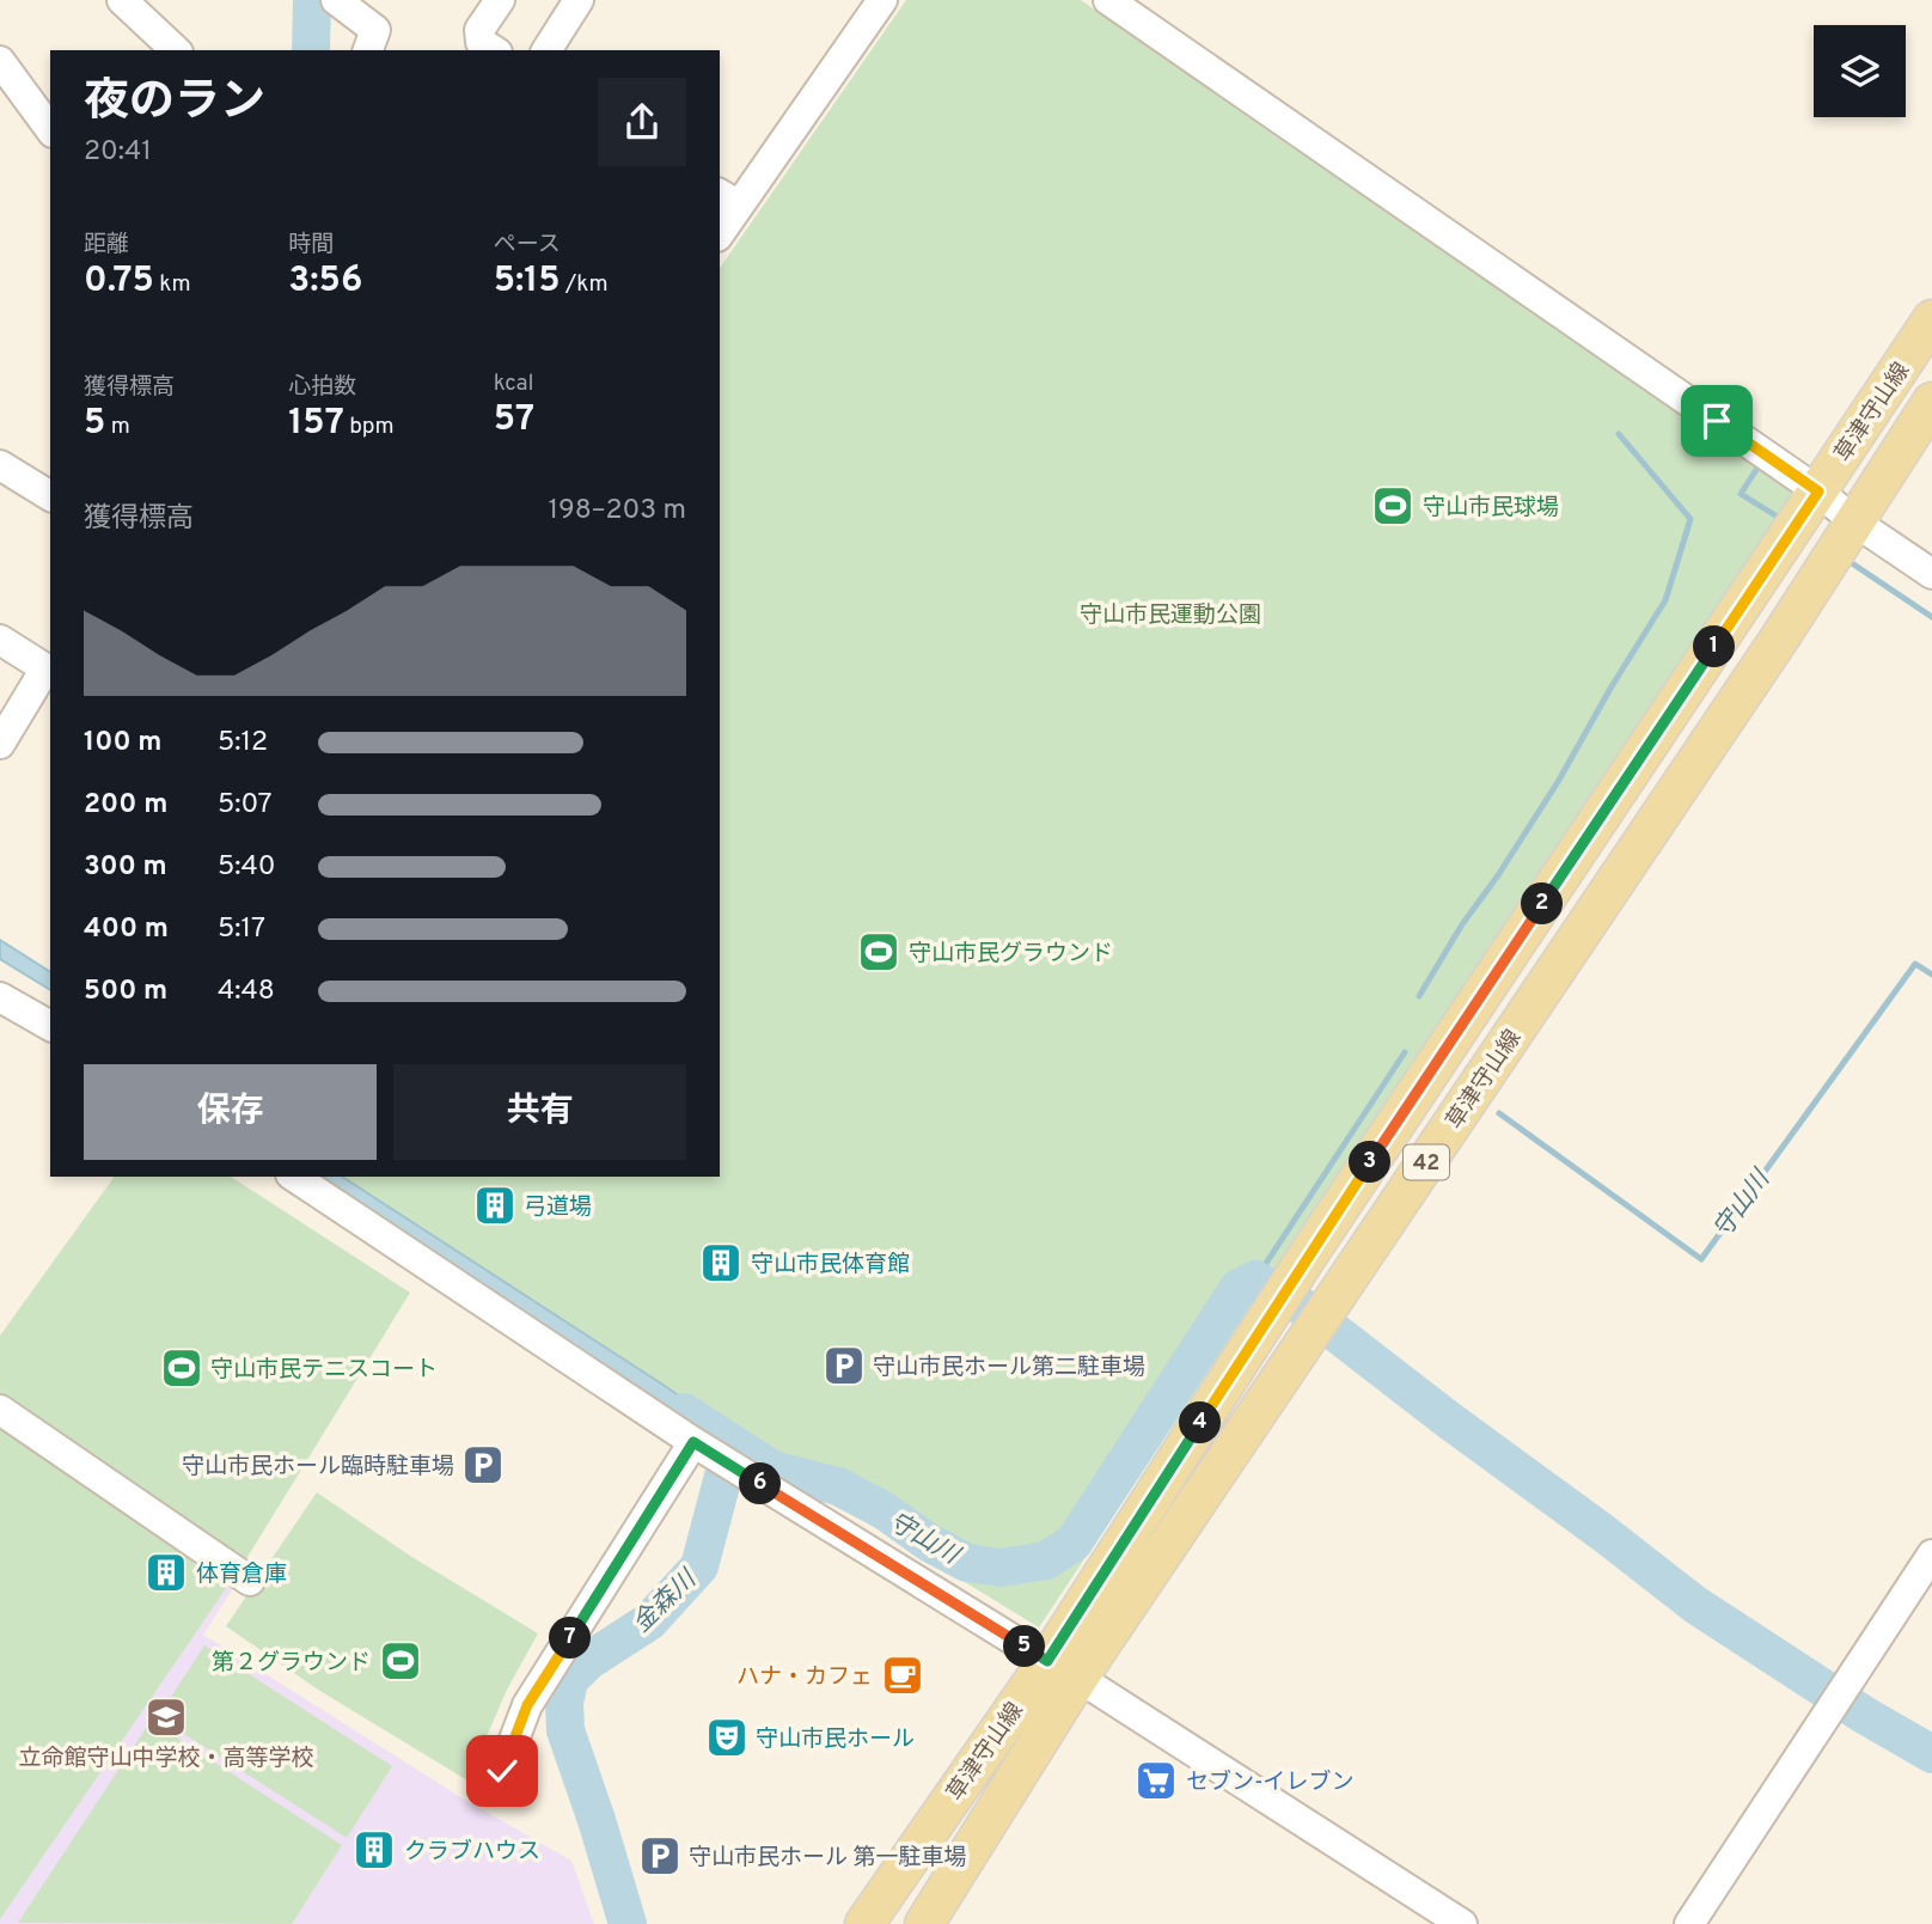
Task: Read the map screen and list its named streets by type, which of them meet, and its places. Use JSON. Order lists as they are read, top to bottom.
{
  "streets": {
    "main road": ["草津守山線", "42"]
  },
  "water": ["守山川", "金森川"],
  "parks": ["守山市民運動公園"],
  "places": {
    "sports": [
      "守山市民球場",
      "守山市民グラウンド",
      "守山市民テニスコート",
      "第２グラウンド"
    ],
    "building": [
      "弓道場",
      "守山市民体育館",
      "体育倉庫",
      "クラブハウス"
    ],
    "parking": ["守山市民ホール第二駐車場", "守山市民ホール臨時駐車場", "守山市民ホール 第一駐車場"],
    "cafe": ["ハナ・カフェ"],
    "school or university": ["立命館守山中学校・高等学校"],
    "theatre": ["守山市民ホール"],
    "supermarket": ["セブン-イレブン"]
  },
  "page": {
    "heading": ["夜のラン", "20:41"],
    "stats": [
      ["距離", "0.75 km"],
      ["時間", "3:56"],
      ["ペース", "5:15 /km"],
      ["獲得標高", "5 m"],
      ["心拍数", "157 bpm"],
      ["kcal", "57"]
    ],
    "chart": ["獲得標高", "198–203 m"],
    "pins": [
      "1",
      "2",
      "3",
      "4",
      "6",
      "7",
      "5"
    ],
    "list": [
      {
        "name": "100 m",
        "note": "5:12"
      },
      {
        "name": "200 m",
        "note": "5:07"
      },
      {
        "name": "300 m",
        "note": "5:40"
      },
      {
        "name": "400 m",
        "note": "5:17"
      },
      {
        "name": "500 m",
        "note": "4:48"
      }
    ],
    "buttons": ["保存", "共有"]
  }
}
